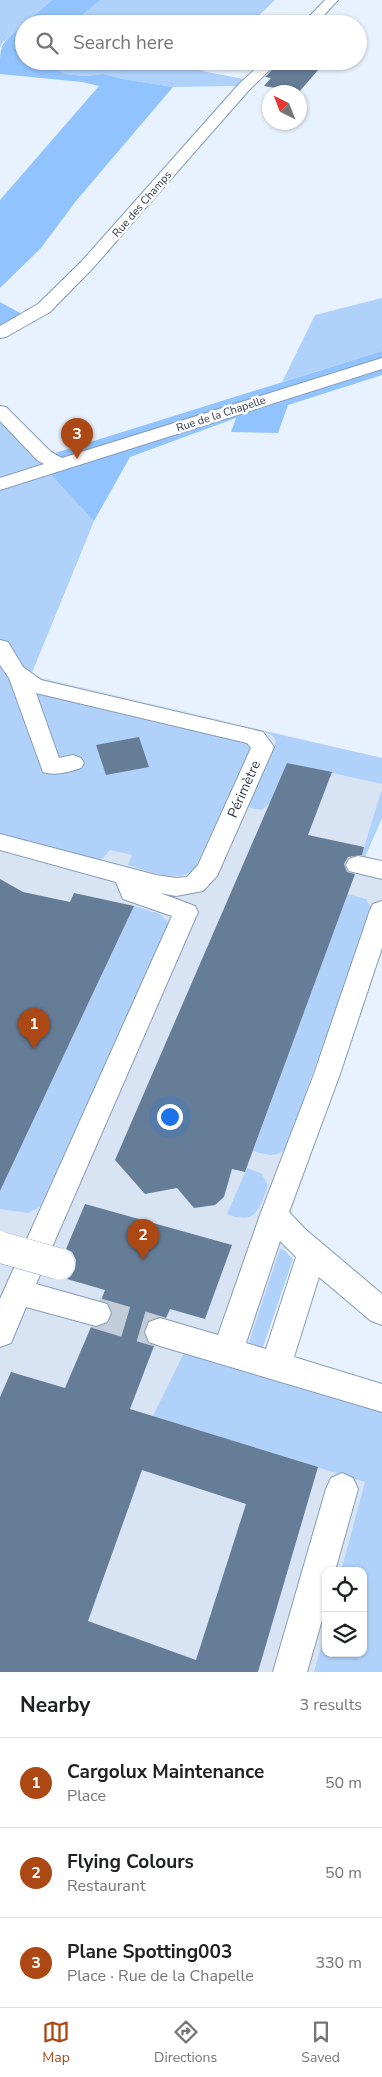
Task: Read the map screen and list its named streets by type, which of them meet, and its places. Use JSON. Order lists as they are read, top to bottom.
{
  "streets": {
    "street": ["Rue des Champs", "Rue de la Chapelle", "Périmètre"]
  },
  "north": "top left",
  "page": {
    "search": "Search here",
    "pins": ["3", "1", "2"],
    "heading": ["Nearby", "3 results"],
    "list": [
      {
        "mark": "1",
        "name": "Cargolux Maintenance",
        "note": "Place",
        "value": "50 m"
      },
      {
        "mark": "2",
        "name": "Flying Colours",
        "note": "Restaurant",
        "value": "50 m"
      },
      {
        "mark": "3",
        "name": "Plane Spotting003",
        "note": "Place · Rue de la Chapelle",
        "value": "330 m"
      }
    ],
    "nav": ["Map", "Directions", "Saved"]
  }
}
